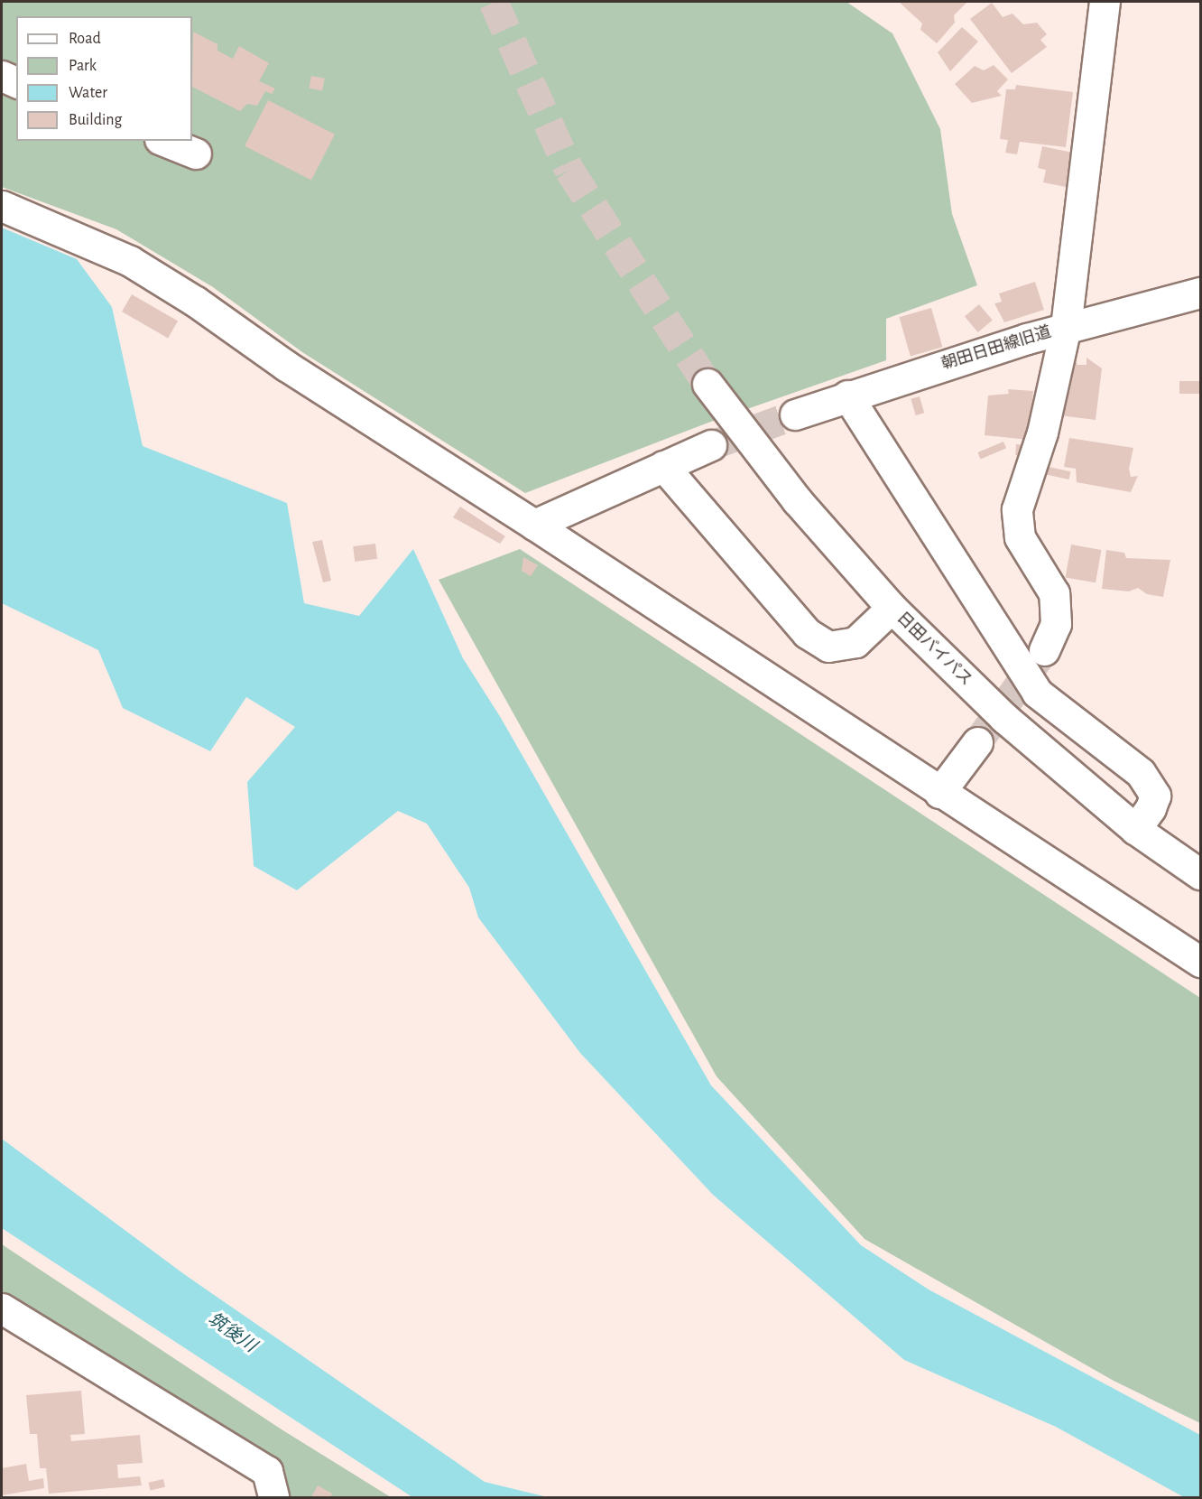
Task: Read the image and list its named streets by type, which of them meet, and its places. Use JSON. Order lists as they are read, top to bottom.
{
  "streets": {
    "main road": ["朝田日田線旧道", "日田バイパス"]
  },
  "water": ["筑後川"],
  "legend": [
    "Road",
    "Park",
    "Water",
    "Building"
  ]
}
